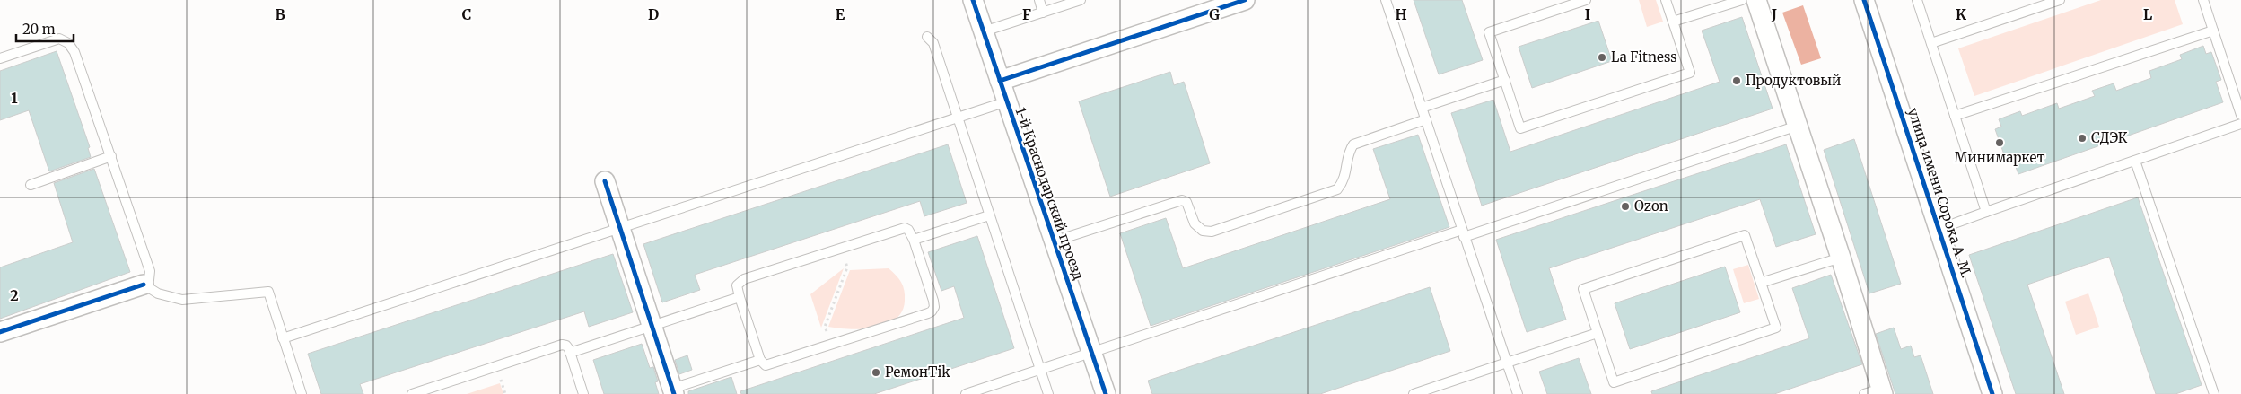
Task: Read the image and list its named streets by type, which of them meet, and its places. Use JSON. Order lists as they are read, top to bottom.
{
  "streets": {
    "street": ["улица имени Сорока А. М.", "1-й Краснодарский проезд"]
  },
  "places": [
    "La Fitness",
    "Продуктовый",
    "СДЭК",
    "Минимаркет",
    "Ozon",
    "РемонTik"
  ],
  "scale_bar": "20 m",
  "grid": {
    "columns": [
      "B",
      "C",
      "D",
      "E",
      "F",
      "G",
      "H",
      "I",
      "J",
      "K",
      "L"
    ],
    "rows": ["1", "2"]
  }
}
